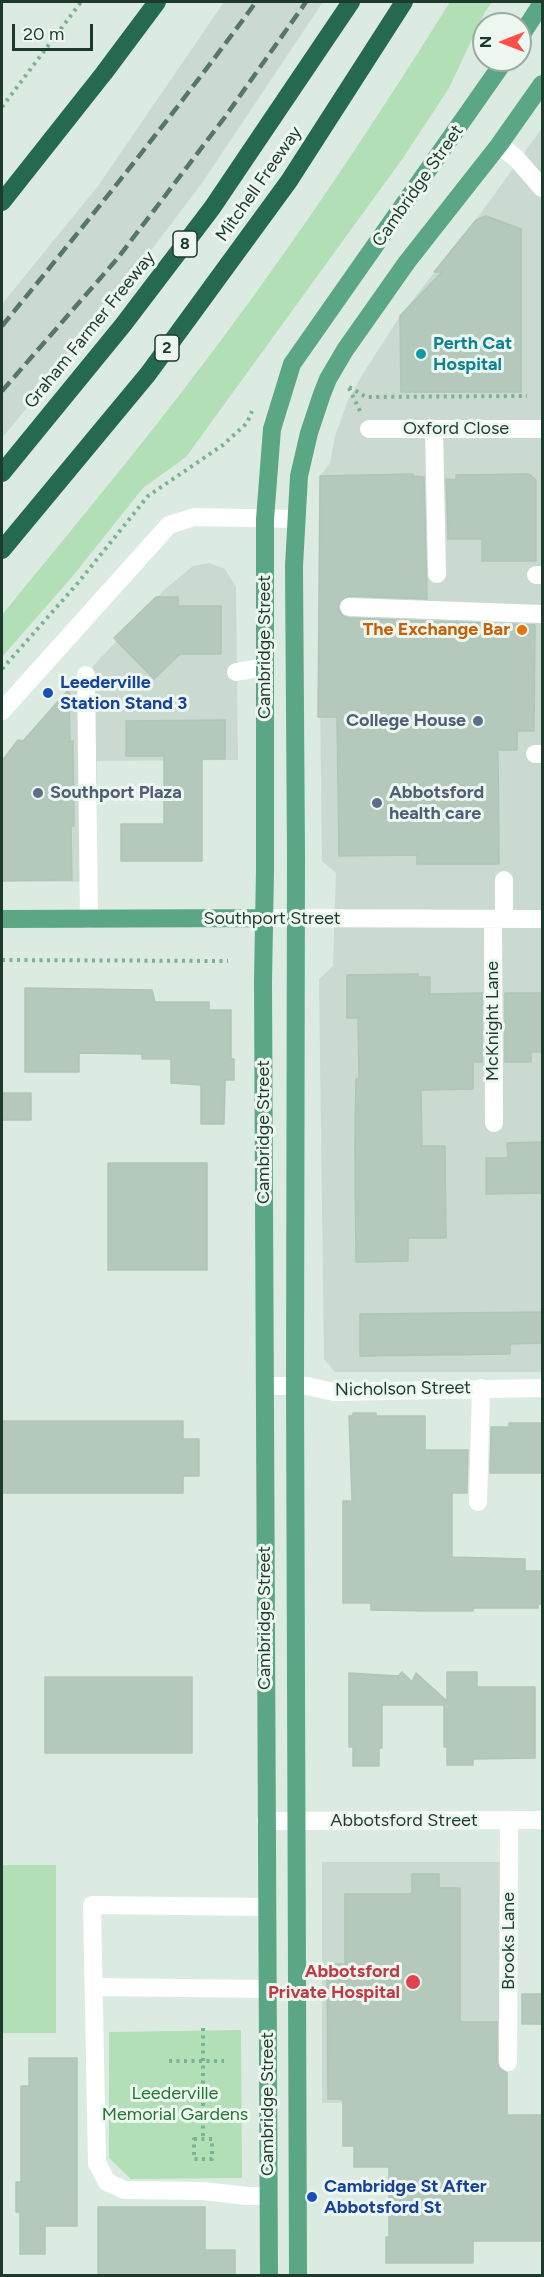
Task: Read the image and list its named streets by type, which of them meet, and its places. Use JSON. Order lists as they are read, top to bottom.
{
  "streets": {
    "highway": [
      "Mitchell Freeway",
      "8",
      "Graham Farmer Freeway",
      "2"
    ],
    "main road": ["Cambridge Street", "Southport Street"],
    "street": [
      "Oxford Close",
      "McKnight Lane",
      "Nicholson Street",
      "Abbotsford Street",
      "Brooks Lane"
    ]
  },
  "crossings": [
    ["Cambridge Street", "Southport Street"],
    ["Cambridge Street", "Nicholson Street"],
    ["Cambridge Street", "Abbotsford Street"],
    ["Southport Street", "McKnight Lane"],
    ["Abbotsford Street", "Brooks Lane"]
  ],
  "parks": ["Leederville Memorial Gardens"],
  "places": [
    "Perth Cat Hospital",
    "The Exchange Bar",
    "Leederville Station Stand 3",
    "College House",
    "Southport Plaza",
    "Abbotsford health care",
    "Abbotsford Private Hospital",
    "Cambridge St After Abbotsford St"
  ],
  "scale_bar": "20 m",
  "north": "left"
}
